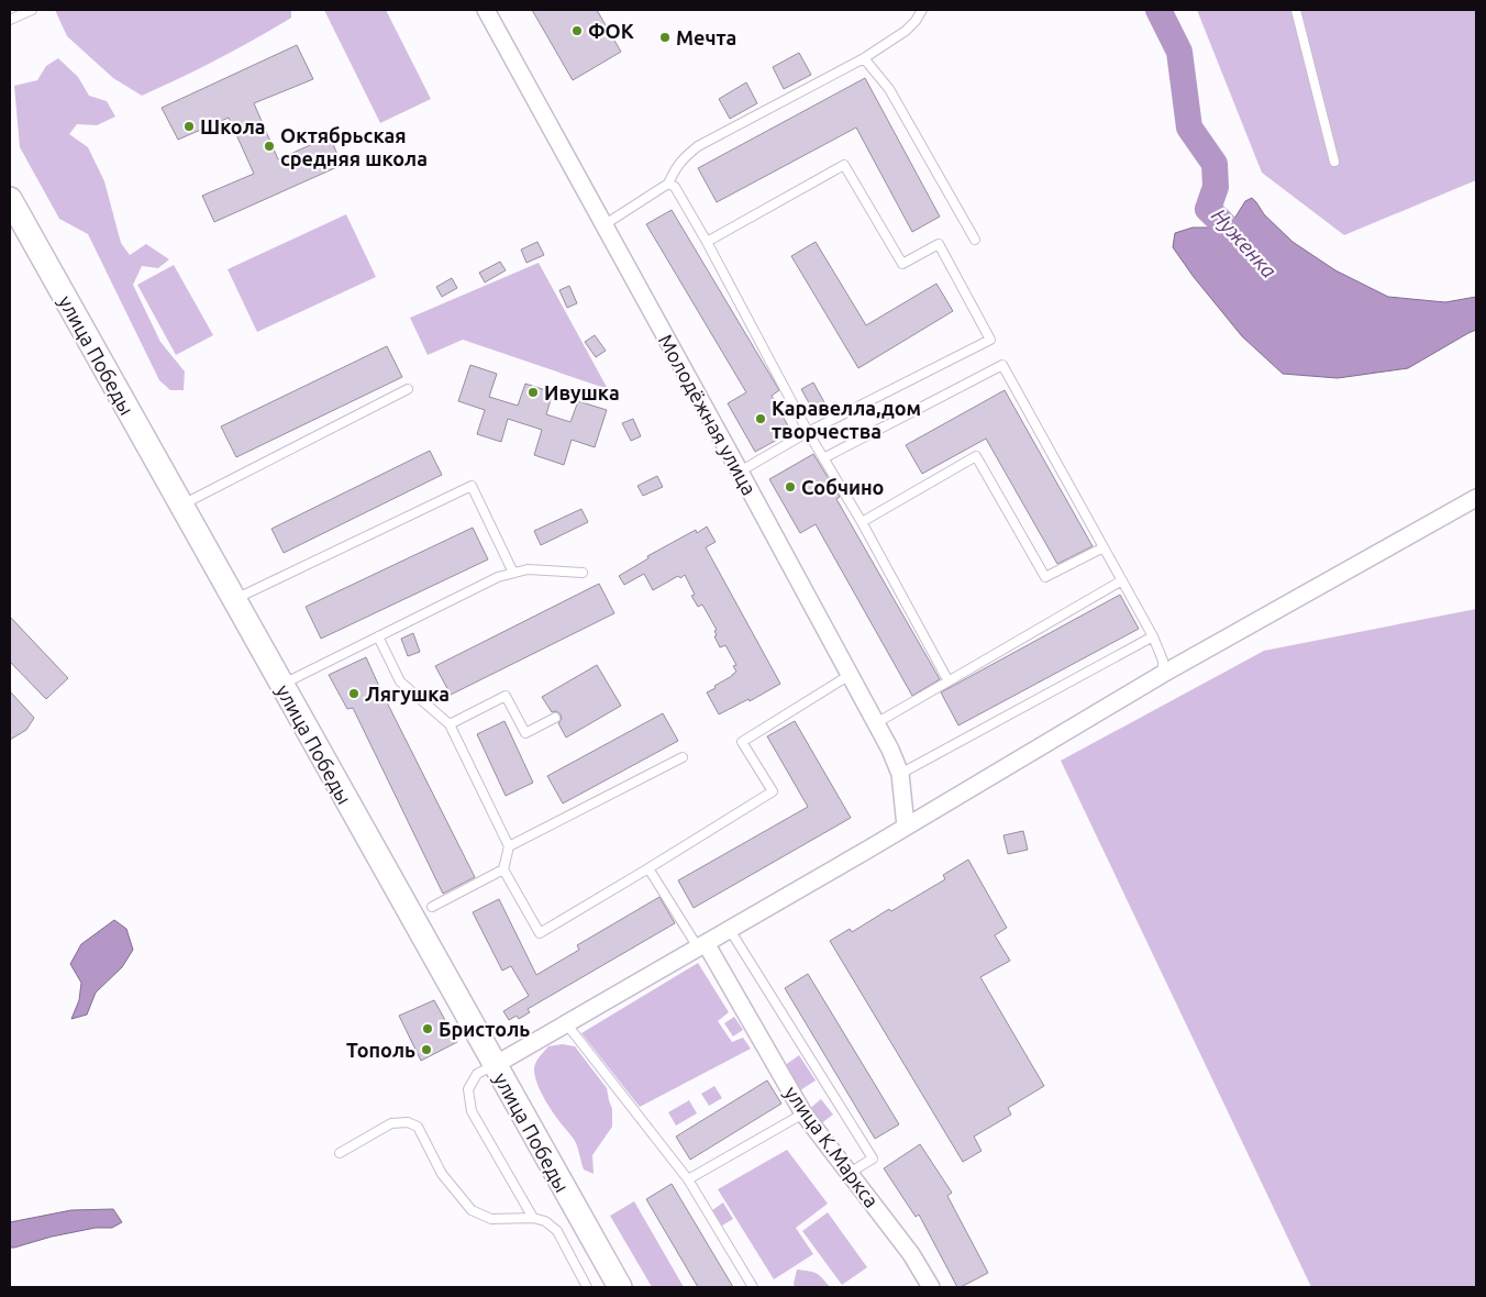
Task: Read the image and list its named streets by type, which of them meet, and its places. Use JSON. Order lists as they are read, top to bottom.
{
  "streets": {
    "street": ["улица Победы", "Молодёжная улица", "улица К.Маркса"]
  },
  "water": ["Нуженка"],
  "places": [
    "ФОК",
    "Мечта",
    "Школа",
    "Октябрьская средняя школа",
    "Ивушка",
    "Каравелла,дом творчества",
    "Собчино",
    "Лягушка",
    "Бристоль",
    "Тополь"
  ]
}
